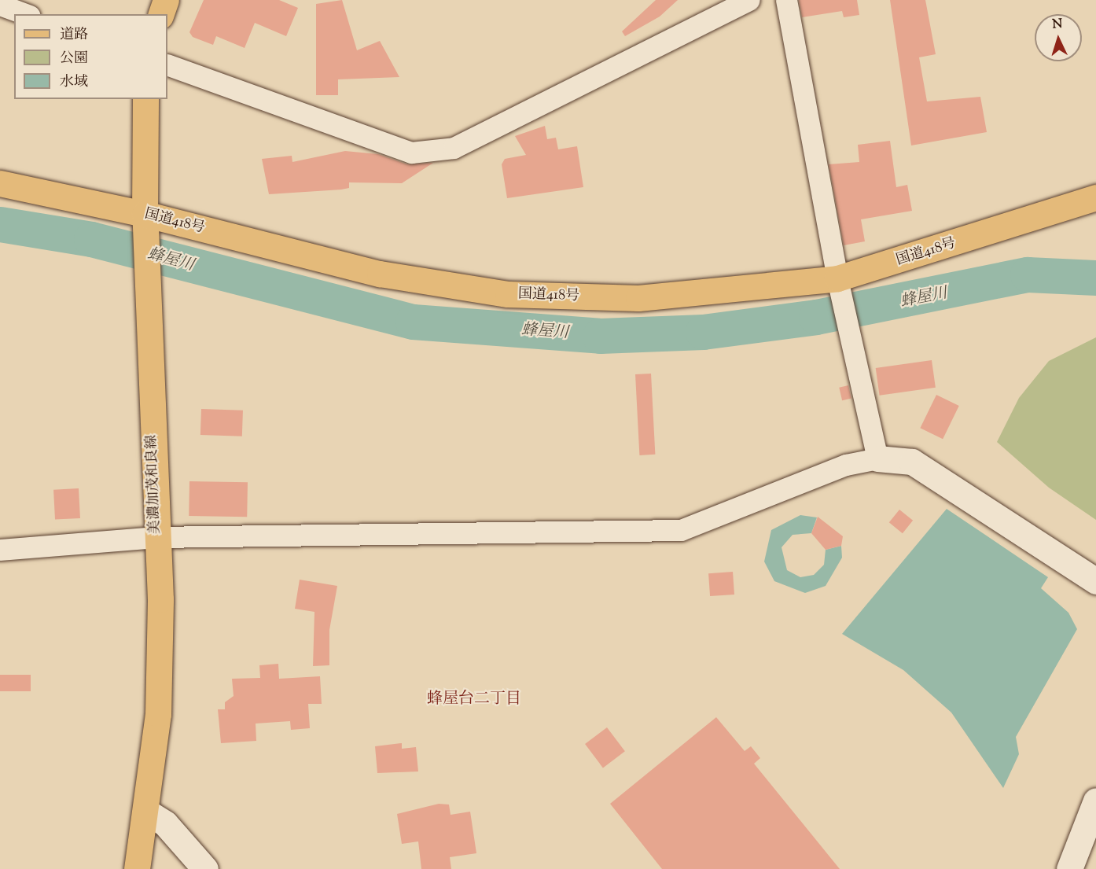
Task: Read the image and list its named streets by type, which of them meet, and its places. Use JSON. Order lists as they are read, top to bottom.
{
  "streets": {
    "main road": ["国道418号", "美濃加茂和良線"]
  },
  "crossings": [
    ["国道418号", "美濃加茂和良線"]
  ],
  "districts": ["蜂屋台二丁目"],
  "water": ["蜂屋川"],
  "legend": ["道路", "公園", "水域"],
  "north": "top"
}
